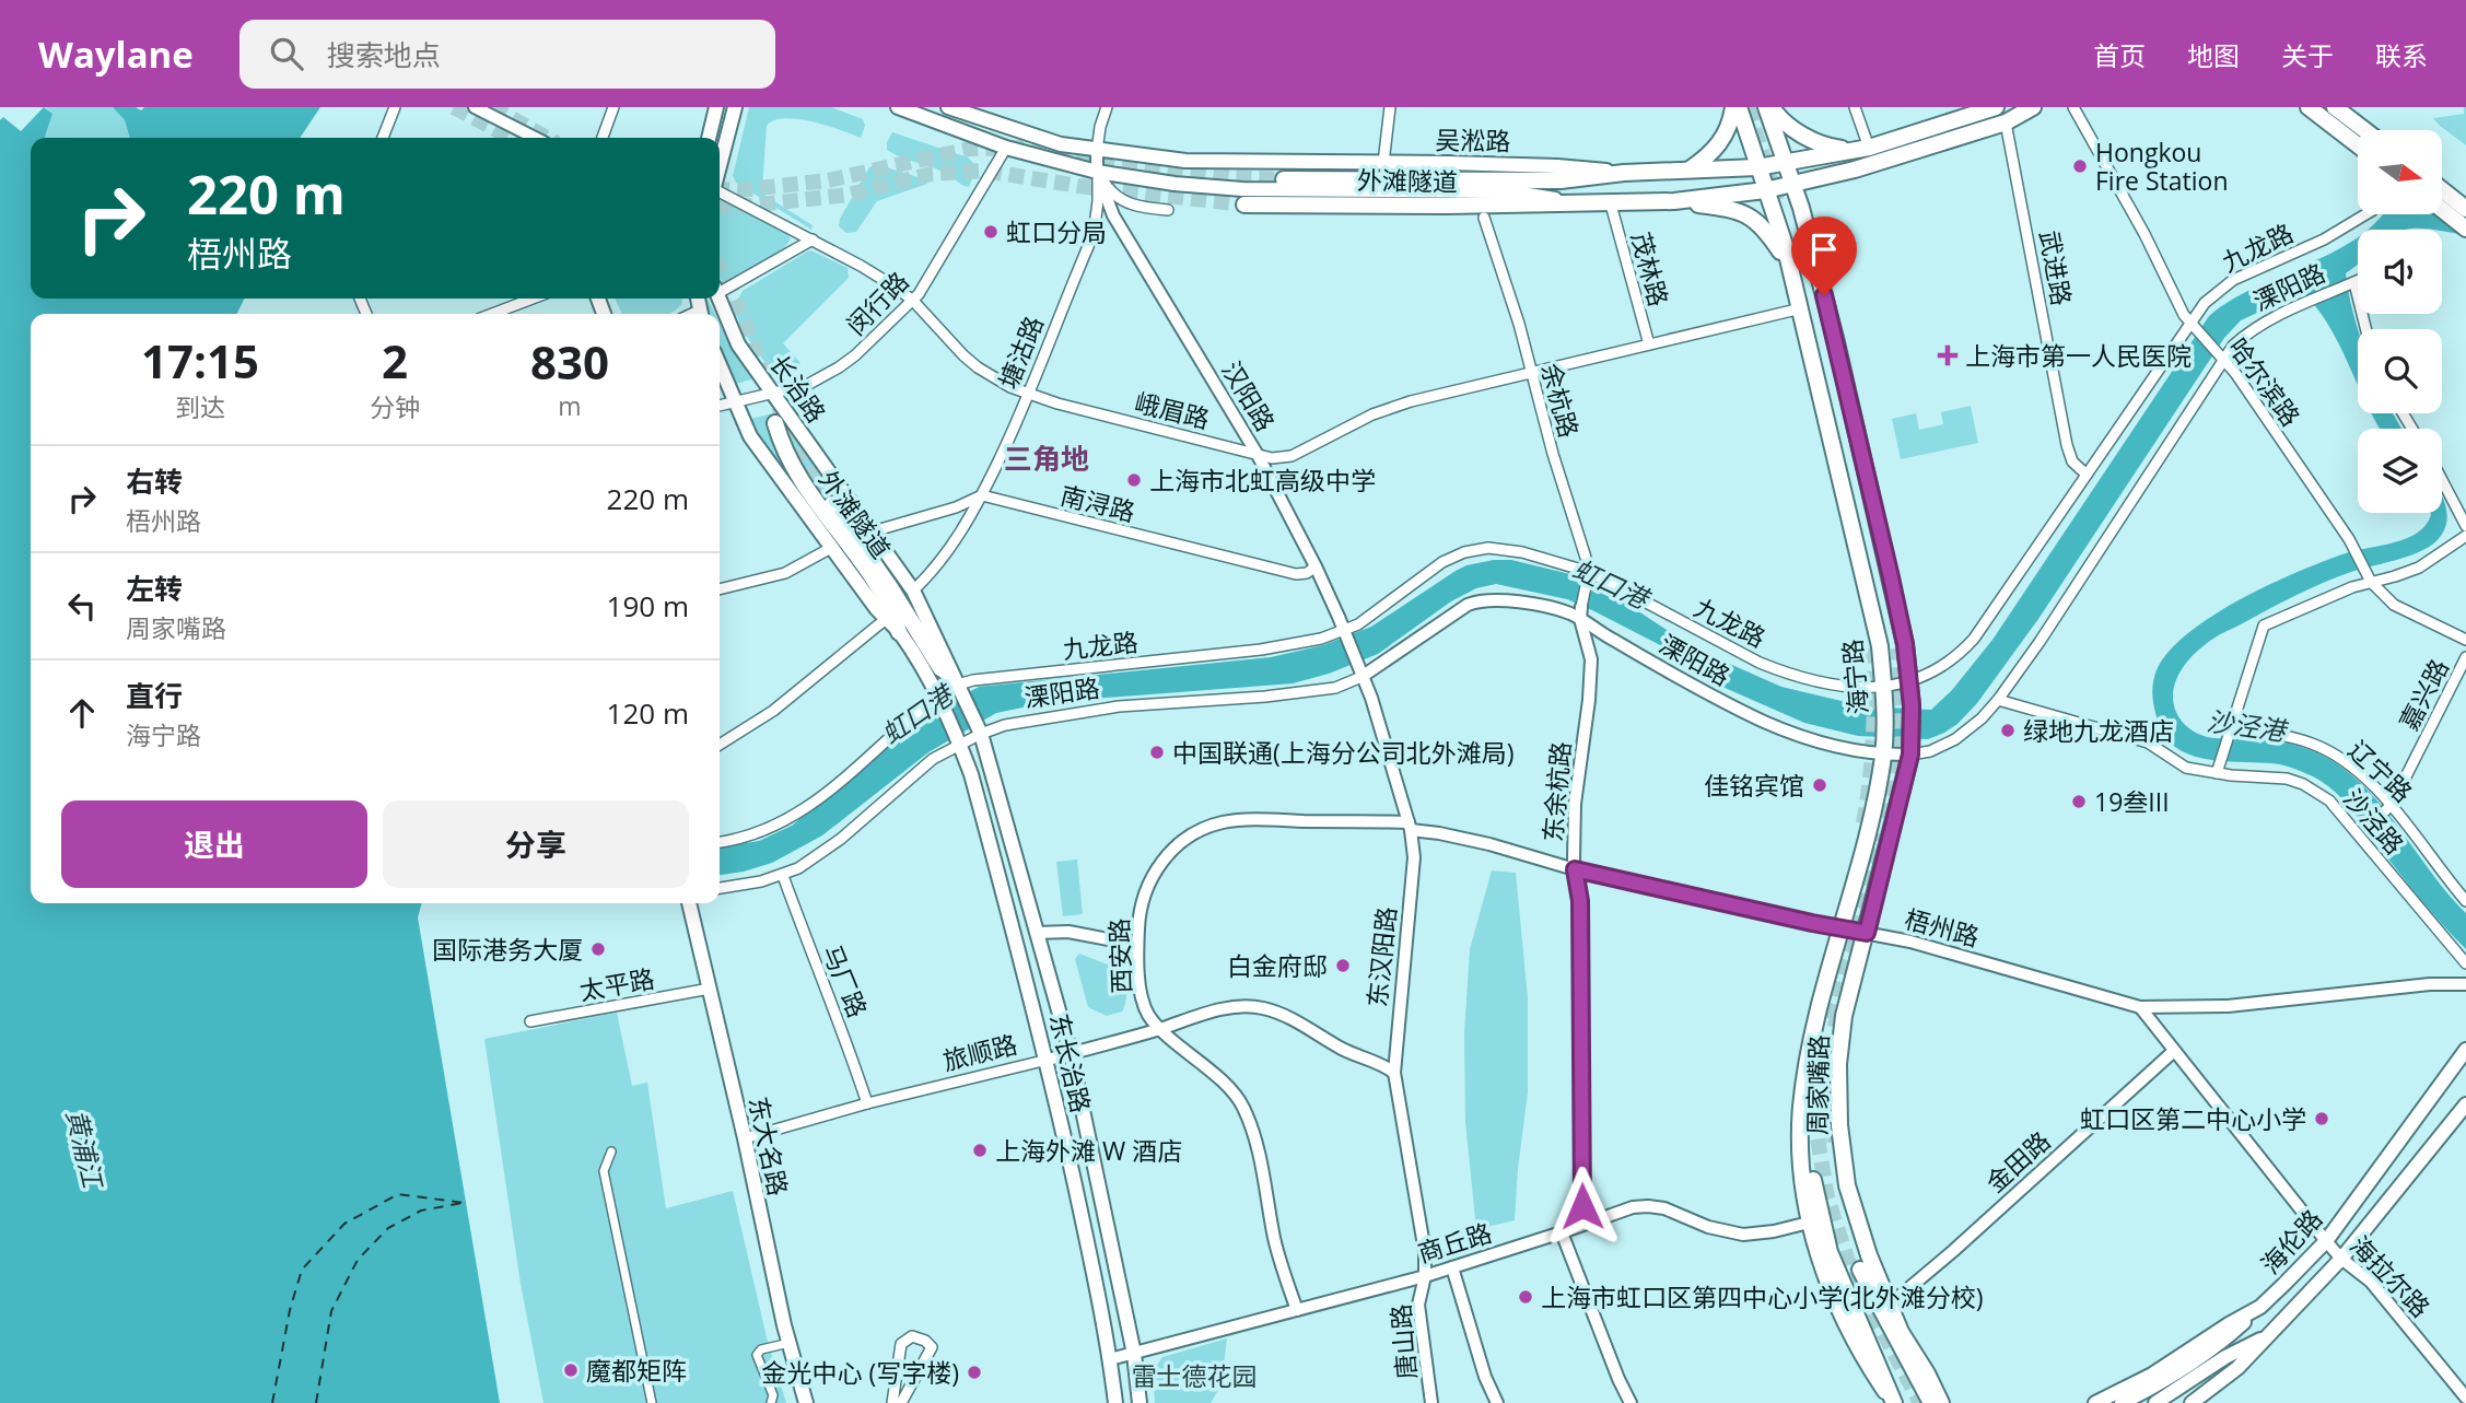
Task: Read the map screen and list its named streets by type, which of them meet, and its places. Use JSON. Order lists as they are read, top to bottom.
{
  "streets": {
    "main road": [
      "吴淞路",
      "外滩隧道",
      "长治路",
      "海宁路",
      "东长治路",
      "周家嘴路",
      "东大名路",
      "海伦路"
    ],
    "street": [
      "九龙路",
      "武进路",
      "茂林路",
      "溧阳路",
      "闵行路",
      "塘沽路",
      "哈尔滨路",
      "汉阳路",
      "余杭路",
      "峨眉路",
      "南浔路",
      "嘉兴路",
      "辽宁路",
      "东余杭路",
      "沙泾路",
      "梧州路",
      "西安路",
      "东汉阳路",
      "马厂路",
      "太平路",
      "旅顺路",
      "金田路",
      "商丘路",
      "海拉尔路",
      "唐山路"
    ]
  },
  "crossings": [
    ["吴淞路", "外滩隧道"],
    ["吴淞路", "武进路"],
    ["吴淞路", "茂林路"],
    ["吴淞路", "闵行路"],
    ["吴淞路", "塘沽路"],
    ["吴淞路", "汉阳路"],
    ["吴淞路", "海宁路"],
    ["外滩隧道", "九龙路"],
    ["外滩隧道", "长治路"],
    ["九龙路", "武进路"],
    ["九龙路", "哈尔滨路"],
    ["九龙路", "长治路"],
    ["九龙路", "汉阳路"],
    ["九龙路", "余杭路"],
    ["九龙路", "海宁路"],
    ["茂林路", "峨眉路"],
    ["溧阳路", "哈尔滨路"],
    ["溧阳路", "余杭路"],
    ["溧阳路", "海宁路"],
    ["溧阳路", "东余杭路"],
    ["溧阳路", "沙泾路"],
    ["溧阳路", "东汉阳路"],
    ["溧阳路", "马厂路"],
    ["溧阳路", "东长治路"],
    ["溧阳路", "周家嘴路"],
    ["闵行路", "长治路"],
    ["闵行路", "峨眉路"],
    ["塘沽路", "长治路"],
    ["塘沽路", "汉阳路"],
    ["塘沽路", "峨眉路"],
    ["塘沽路", "南浔路"],
    ["长治路", "东长治路"],
    ["汉阳路", "峨眉路"],
    ["汉阳路", "南浔路"],
    ["汉阳路", "东汉阳路"],
    ["余杭路", "峨眉路"],
    ["余杭路", "东余杭路"],
    ["峨眉路", "海宁路"],
    ["海宁路", "周家嘴路"],
    ["嘉兴路", "辽宁路"],
    ["东余杭路", "梧州路"],
    ["东余杭路", "商丘路"],
    ["梧州路", "西安路"],
    ["梧州路", "东汉阳路"],
    ["梧州路", "周家嘴路"],
    ["梧州路", "海拉尔路"],
    ["西安路", "东汉阳路"],
    ["西安路", "旅顺路"],
    ["西安路", "商丘路"],
    ["东汉阳路", "旅顺路"],
    ["东汉阳路", "商丘路"],
    ["东汉阳路", "唐山路"],
    ["马厂路", "旅顺路"],
    ["太平路", "东大名路"],
    ["旅顺路", "东长治路"],
    ["旅顺路", "东大名路"],
    ["东长治路", "商丘路"],
    ["周家嘴路", "金田路"],
    ["周家嘴路", "商丘路"],
    ["金田路", "海拉尔路"],
    ["海伦路", "海拉尔路"],
    ["商丘路", "唐山路"]
  ],
  "districts": ["三角地"],
  "water": ["虹口港", "沙泾港", "黄浦江"],
  "parks": ["雷士德花园"],
  "places": {
    "other": [
      "Hongkou Fire Station",
      "虹口分局",
      "上海市北虹高级中学",
      "绿地九龙酒店",
      "中国联通(上海分公司北外滩局)",
      "佳铭宾馆",
      "19叁III",
      "国际港务大厦",
      "白金府邸",
      "虹口区第二中心小学",
      "上海外滩 W 酒店",
      "上海市虹口区第四中心小学(北外滩分校)",
      "魔都矩阵",
      "金光中心 (写字楼)"
    ],
    "health": ["上海市第一人民医院"]
  },
  "north": "right",
  "page": {
    "header": "Waylane",
    "search": "搜索地点",
    "nav": [
      "首页",
      "地图",
      "关于",
      "联系"
    ],
    "turn": ["220 m", "梧州路"],
    "eta": [
      "17:15",
      "到达",
      "2",
      "分钟",
      "830",
      "m"
    ],
    "list": [
      {
        "name": "右转",
        "note": "梧州路",
        "value": "220 m"
      },
      {
        "name": "左转",
        "note": "周家嘴路",
        "value": "190 m"
      },
      {
        "name": "直行",
        "note": "海宁路",
        "value": "120 m"
      }
    ],
    "buttons": ["退出", "分享"]
  }
}
